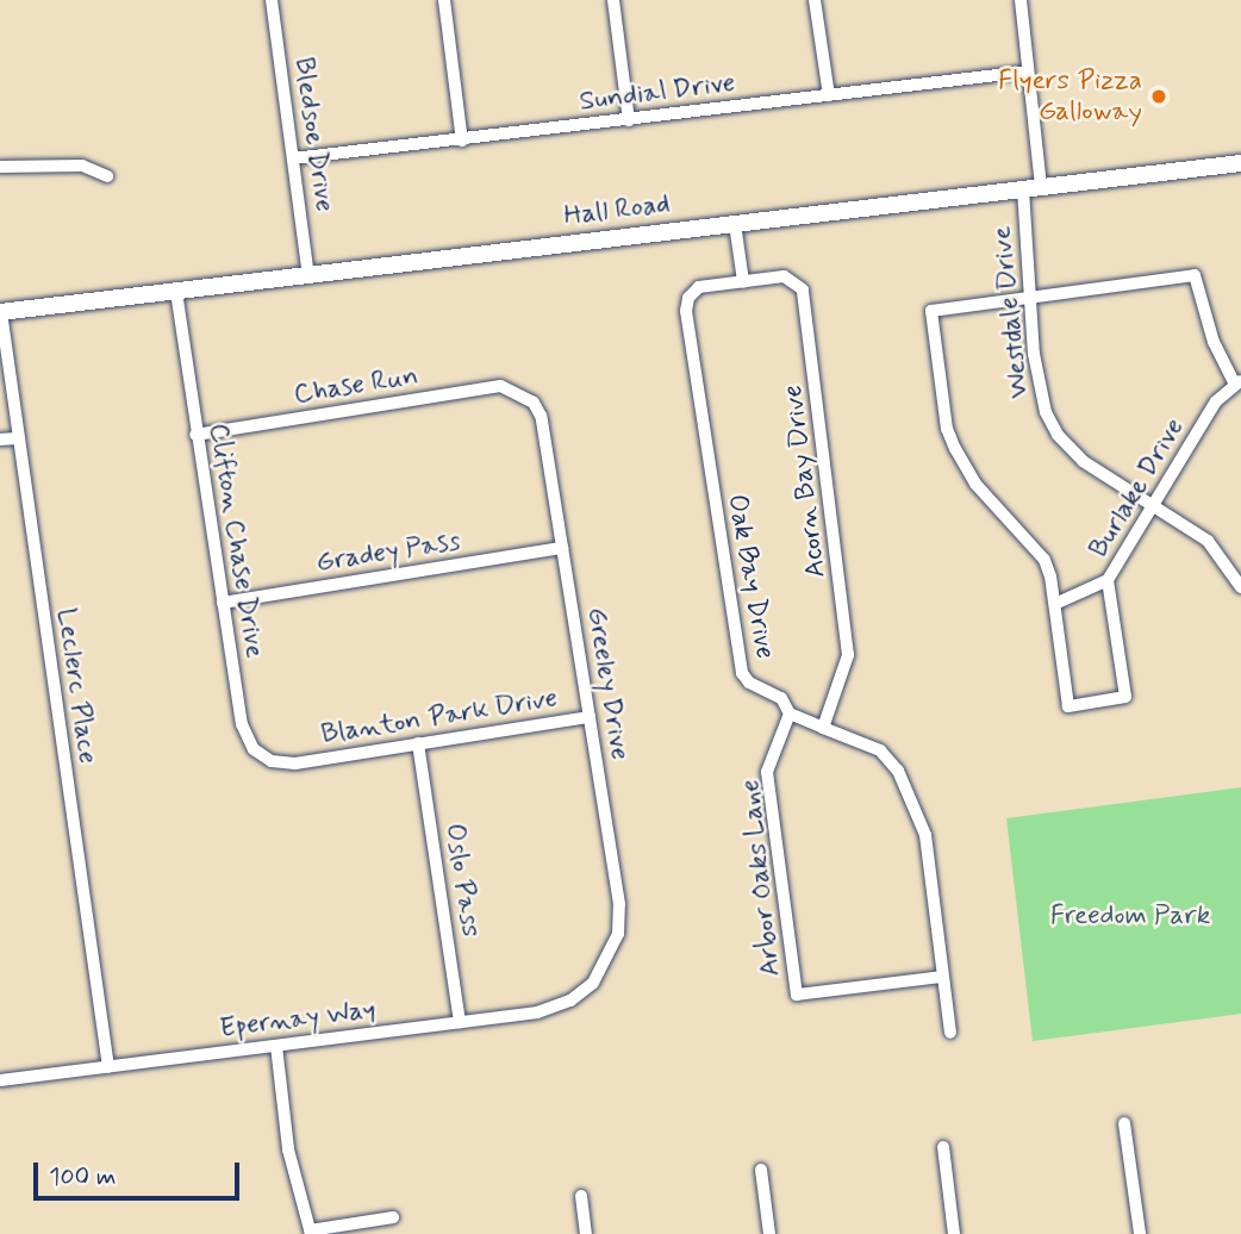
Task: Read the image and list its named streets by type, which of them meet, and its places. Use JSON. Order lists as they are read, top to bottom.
{
  "streets": {
    "street": [
      "Sundial Drive",
      "Bledsoe Drive",
      "Hall Road",
      "Westdale Drive",
      "Chase Run",
      "Acorn Bay Drive",
      "Burlake Drive",
      "Clifton Chase Drive",
      "Gradey Pass",
      "Oak Bay Drive",
      "Greeley Drive",
      "Leclerc Place",
      "Blanton Park Drive",
      "Arbor Oaks Lane",
      "Oslo Pass",
      "Epernay Way"
    ]
  },
  "crossings": [
    ["Sundial Drive", "Bledsoe Drive"],
    ["Sundial Drive", "Westdale Drive"],
    ["Bledsoe Drive", "Hall Road"],
    ["Hall Road", "Westdale Drive"],
    ["Hall Road", "Clifton Chase Drive"],
    ["Hall Road", "Leclerc Place"],
    ["Westdale Drive", "Burlake Drive"],
    ["Chase Run", "Clifton Chase Drive"],
    ["Chase Run", "Greeley Drive"],
    ["Acorn Bay Drive", "Oak Bay Drive"],
    ["Clifton Chase Drive", "Gradey Pass"],
    ["Clifton Chase Drive", "Blanton Park Drive"],
    ["Gradey Pass", "Greeley Drive"],
    ["Oak Bay Drive", "Arbor Oaks Lane"],
    ["Greeley Drive", "Blanton Park Drive"],
    ["Greeley Drive", "Epernay Way"],
    ["Leclerc Place", "Epernay Way"],
    ["Blanton Park Drive", "Oslo Pass"],
    ["Oslo Pass", "Epernay Way"]
  ],
  "parks": ["Freedom Park"],
  "places": ["Flyers Pizza Galloway"],
  "scale_bar": "100 m"
}
